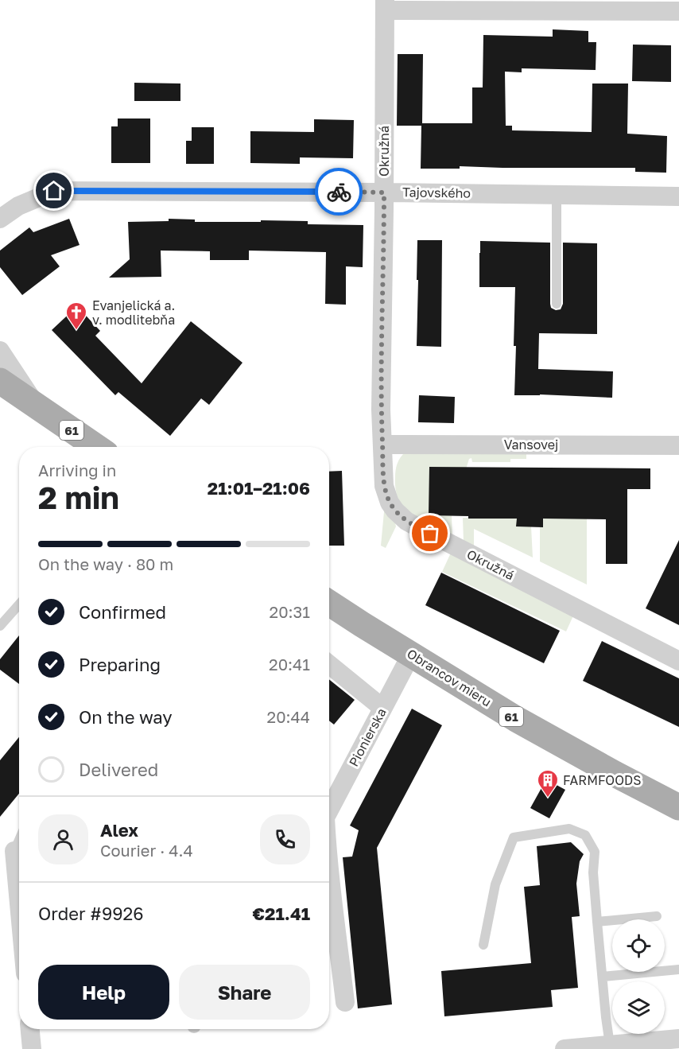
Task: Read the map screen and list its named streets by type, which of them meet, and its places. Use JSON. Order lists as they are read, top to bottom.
{
  "streets": {
    "main road": ["61", "Obrancov mieru"],
    "street": [
      "Okružná",
      "Tajovského",
      "Vansovej",
      "Pionierska"
    ]
  },
  "crossings": [
    ["Okružná", "Tajovského"],
    ["Okružná", "Vansovej"],
    ["Obrancov mieru", "Pionierska"]
  ],
  "places": {
    "church": ["Evanjelická a. v. modlitebňa"],
    "building": ["FARMFOODS"]
  },
  "page": {
    "heading": ["2 min", "Arriving in", "21:01–21:06"],
    "panel": [
      "Alex",
      "Courier · 4.4",
      "Order #9926",
      "€21.41"
    ],
    "bar": "On the way · 80 m",
    "list": [
      ["Confirmed", "20:31"],
      ["Preparing", "20:41"],
      ["On the way", "20:44"],
      "Delivered"
    ],
    "buttons": ["Help", "Share"]
  }
}
